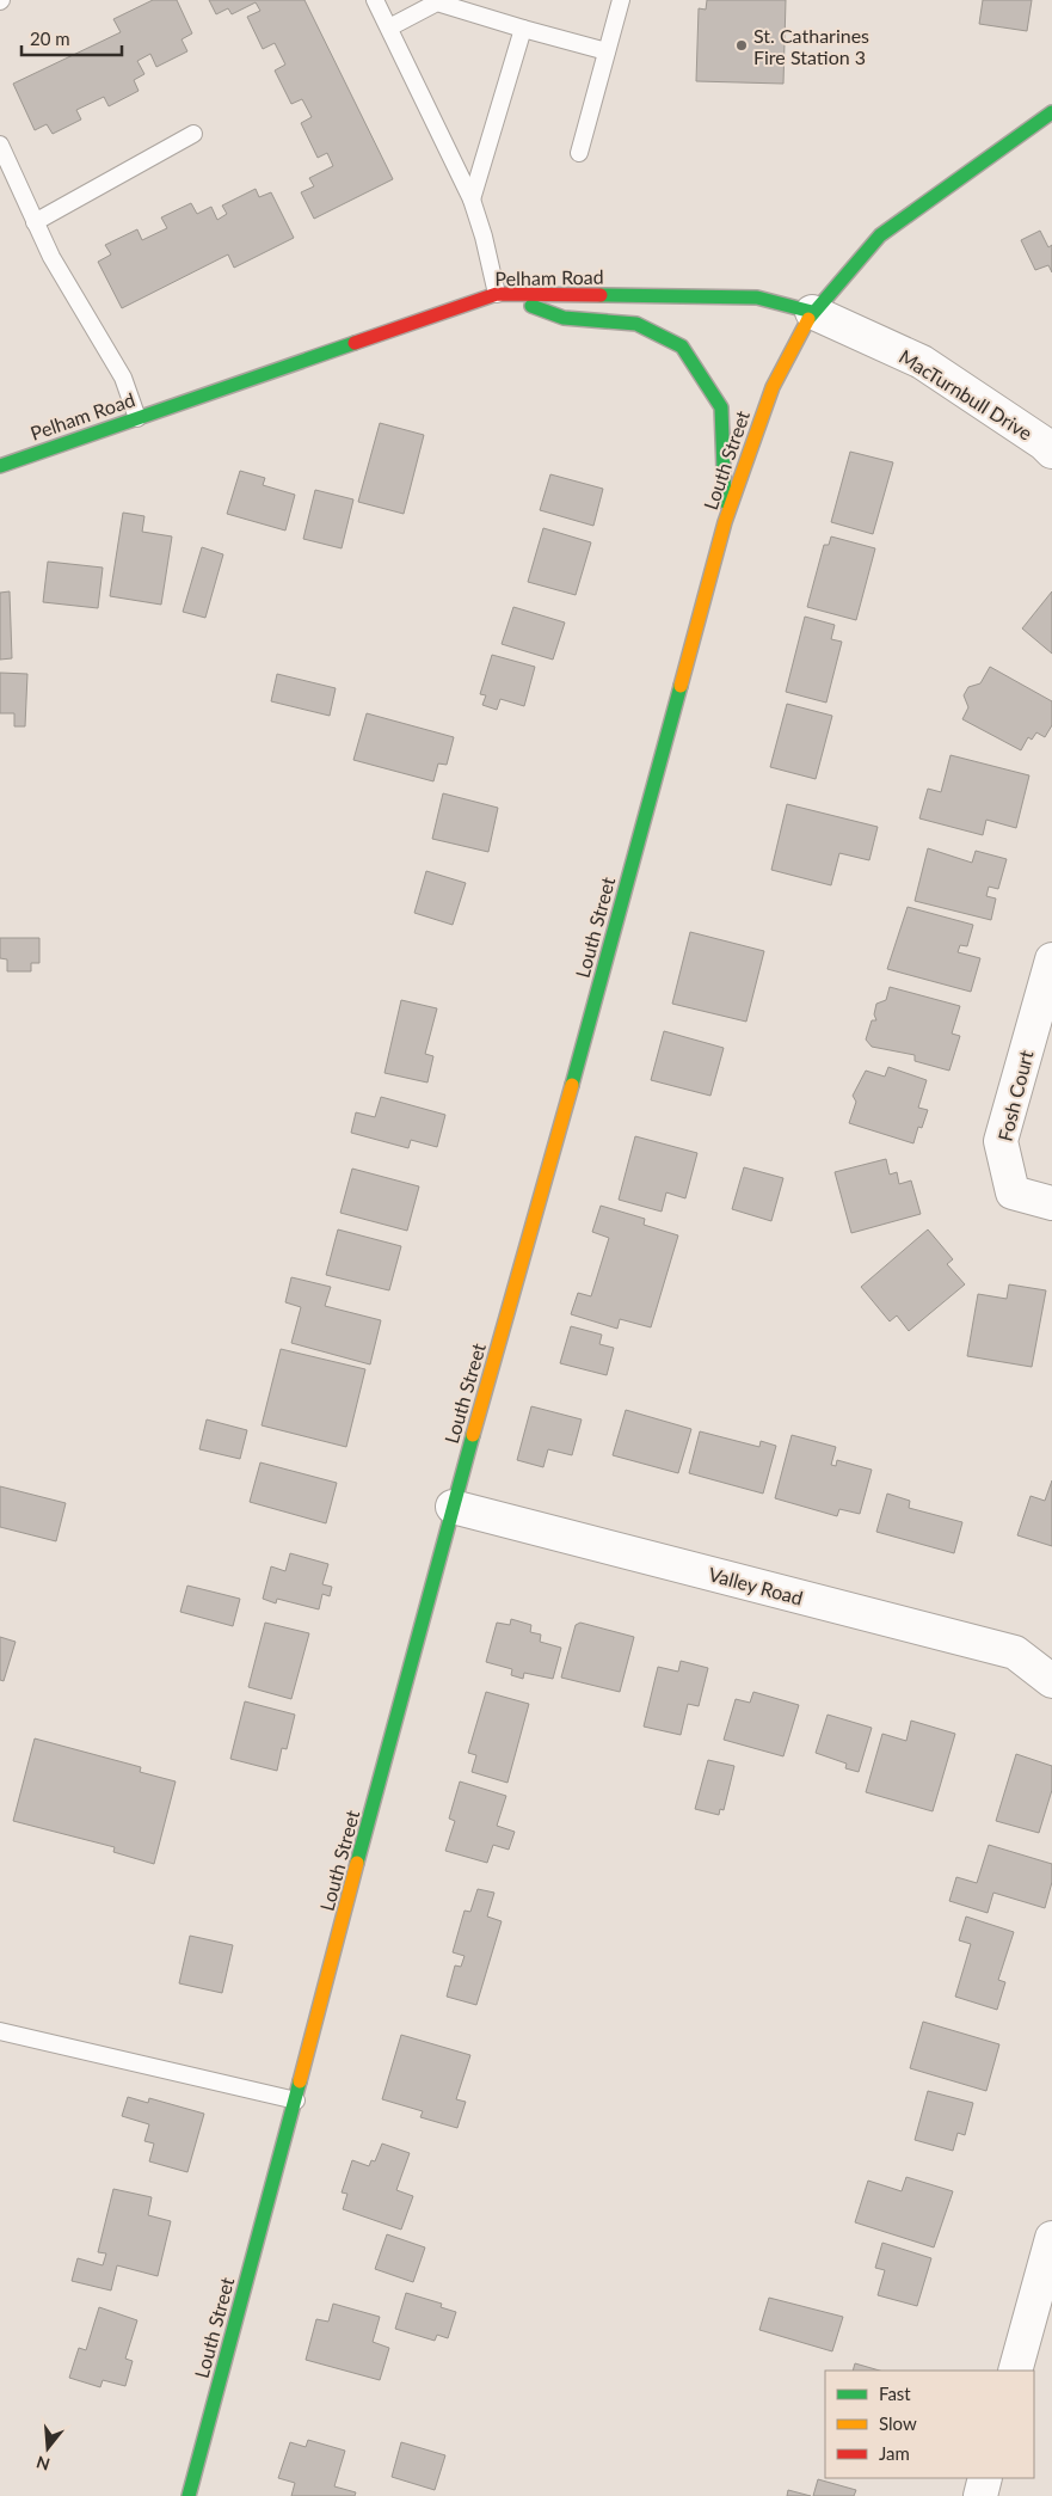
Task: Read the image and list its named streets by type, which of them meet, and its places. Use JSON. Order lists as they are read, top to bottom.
{
  "streets": {
    "main road": ["Pelham Road", "Louth Street"],
    "street": ["MacTurnbull Drive", "Fosh Court", "Valley Road"]
  },
  "crossings": [
    ["Pelham Road", "MacTurnbull Drive"],
    ["Pelham Road", "Louth Street"],
    ["MacTurnbull Drive", "Louth Street"],
    ["Louth Street", "Valley Road"]
  ],
  "places": ["St. Catharines Fire Station 3"],
  "legend": ["Fast", "Slow", "Jam"],
  "scale_bar": "20 m",
  "north": "bottom"
}
